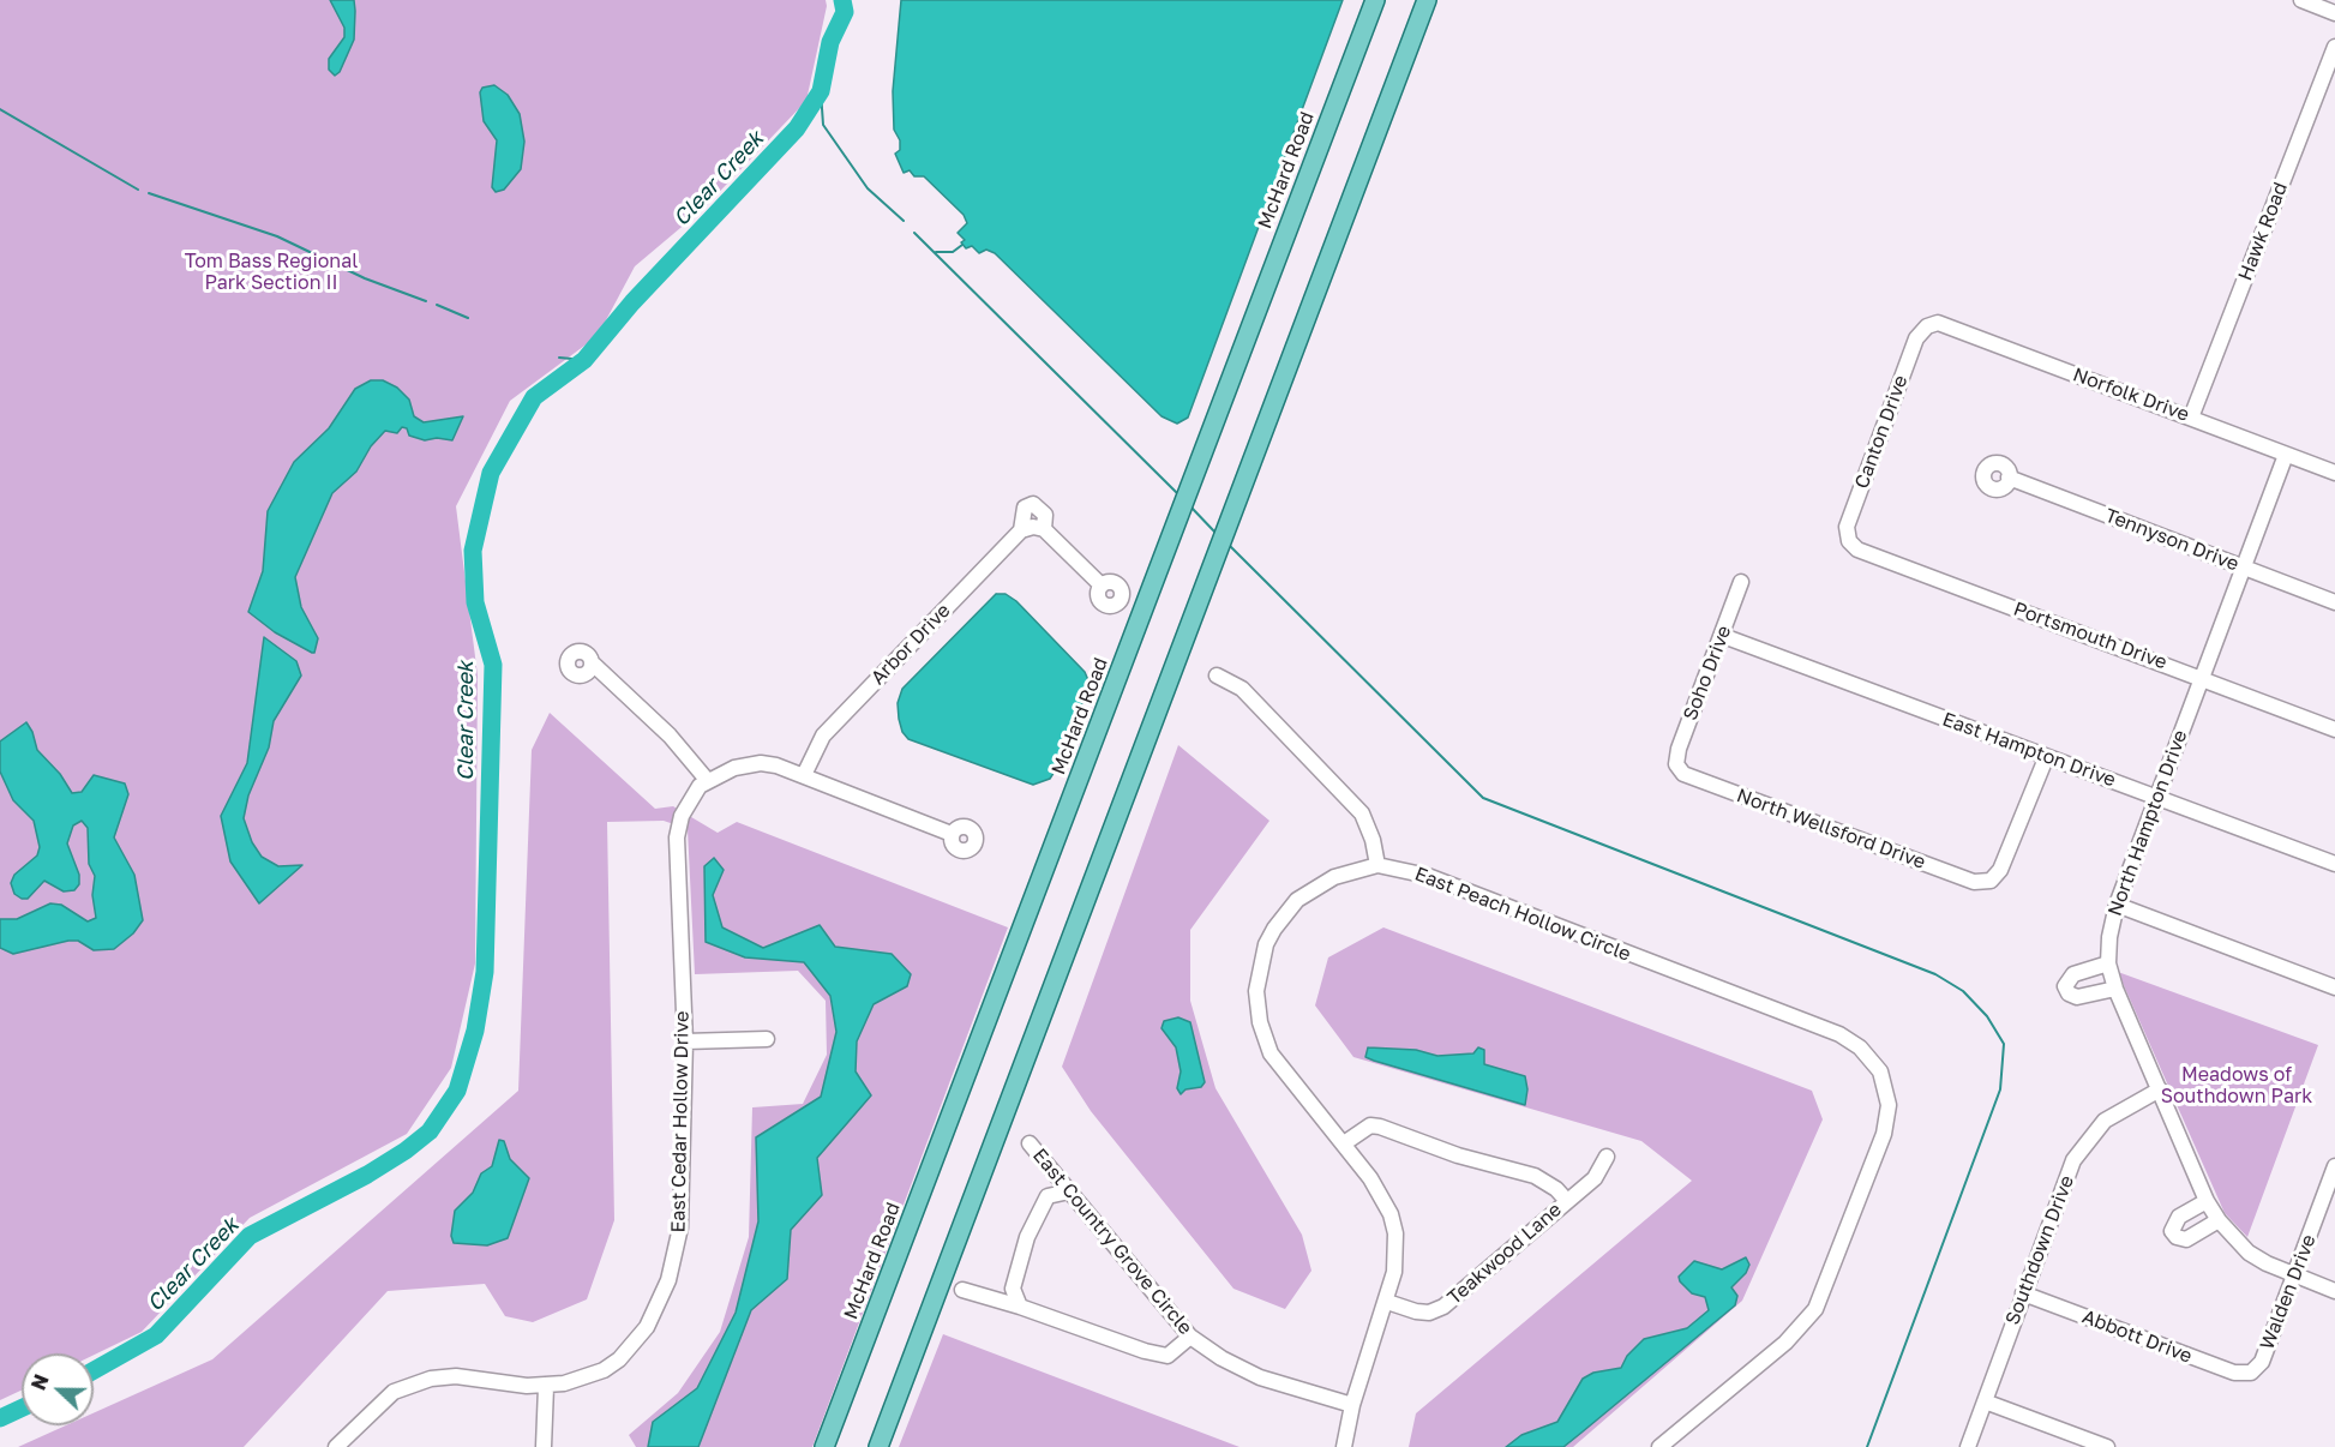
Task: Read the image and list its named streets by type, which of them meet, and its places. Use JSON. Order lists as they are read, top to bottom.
{
  "streets": {
    "main road": ["McHard Road"],
    "street": [
      "Hawk Road",
      "Norfolk Drive",
      "Canton Drive",
      "Tennyson Drive",
      "Portsmouth Drive",
      "Arbor Drive",
      "Soho Drive",
      "East Hampton Drive",
      "North Hampton Drive",
      "North Wellsford Drive",
      "East Peach Hollow Circle",
      "East Cedar Hollow Drive",
      "East Country Grove Circle",
      "Southdown Drive",
      "Teakwood Lane",
      "Walden Drive",
      "Abbott Drive"
    ]
  },
  "crossings": [
    ["Hawk Road", "Norfolk Drive"],
    ["Norfolk Drive", "Canton Drive"],
    ["Norfolk Drive", "North Hampton Drive"],
    ["Canton Drive", "Portsmouth Drive"],
    ["Tennyson Drive", "North Hampton Drive"],
    ["Portsmouth Drive", "North Hampton Drive"],
    ["Soho Drive", "East Hampton Drive"],
    ["Soho Drive", "North Wellsford Drive"],
    ["East Hampton Drive", "North Hampton Drive"],
    ["East Hampton Drive", "North Wellsford Drive"],
    ["North Hampton Drive", "Southdown Drive"],
    ["North Hampton Drive", "Walden Drive"],
    ["East Peach Hollow Circle", "East Country Grove Circle"],
    ["East Peach Hollow Circle", "Teakwood Lane"],
    ["Southdown Drive", "Abbott Drive"],
    ["Walden Drive", "Abbott Drive"]
  ],
  "water": ["Clear Creek"],
  "parks": ["Tom Bass Regional Park Section II", "Meadows of Southdown Park"],
  "north": "left"
}
